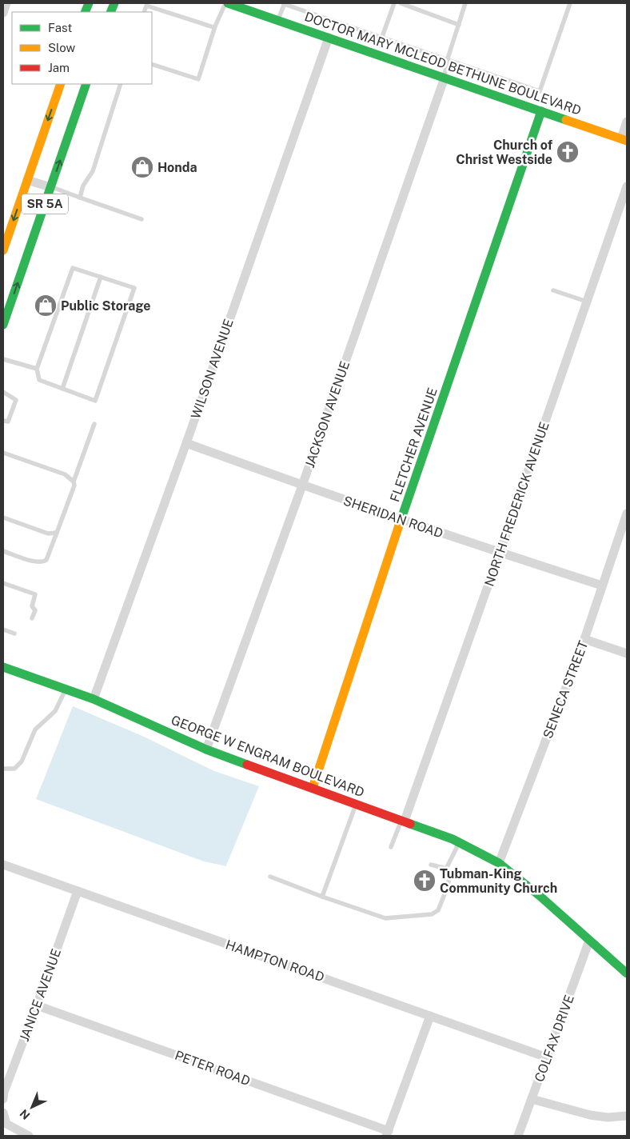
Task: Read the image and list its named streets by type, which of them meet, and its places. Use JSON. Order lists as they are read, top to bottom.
{
  "streets": {
    "main road": [
      "DOCTOR MARY MCLEOD BETHUNE BOULEVARD",
      "SR 5A",
      "FLETCHER AVENUE",
      "GEORGE W ENGRAM BOULEVARD"
    ],
    "street": [
      "WILSON AVENUE",
      "JACKSON AVENUE",
      "NORTH FREDERICK AVENUE",
      "SHERIDAN ROAD",
      "SENECA STREET",
      "HAMPTON ROAD",
      "JANICE AVENUE",
      "COLFAX DRIVE",
      "PETER ROAD"
    ]
  },
  "crossings": [
    ["DOCTOR MARY MCLEOD BETHUNE BOULEVARD", "WILSON AVENUE"],
    ["DOCTOR MARY MCLEOD BETHUNE BOULEVARD", "JACKSON AVENUE"],
    ["DOCTOR MARY MCLEOD BETHUNE BOULEVARD", "FLETCHER AVENUE"],
    ["WILSON AVENUE", "SHERIDAN ROAD"],
    ["WILSON AVENUE", "GEORGE W ENGRAM BOULEVARD"],
    ["JACKSON AVENUE", "SHERIDAN ROAD"],
    ["JACKSON AVENUE", "GEORGE W ENGRAM BOULEVARD"],
    ["FLETCHER AVENUE", "SHERIDAN ROAD"],
    ["FLETCHER AVENUE", "GEORGE W ENGRAM BOULEVARD"],
    ["NORTH FREDERICK AVENUE", "SHERIDAN ROAD"],
    ["NORTH FREDERICK AVENUE", "GEORGE W ENGRAM BOULEVARD"],
    ["SHERIDAN ROAD", "SENECA STREET"],
    ["SENECA STREET", "GEORGE W ENGRAM BOULEVARD"],
    ["GEORGE W ENGRAM BOULEVARD", "COLFAX DRIVE"],
    ["HAMPTON ROAD", "JANICE AVENUE"],
    ["HAMPTON ROAD", "COLFAX DRIVE"],
    ["JANICE AVENUE", "PETER ROAD"]
  ],
  "places": {
    "church": ["Church of Christ Westside", "Tubman-King Community Church"],
    "shop": ["Honda", "Public Storage"]
  },
  "legend": ["Fast", "Slow", "Jam"],
  "north": "bottom left"
}
